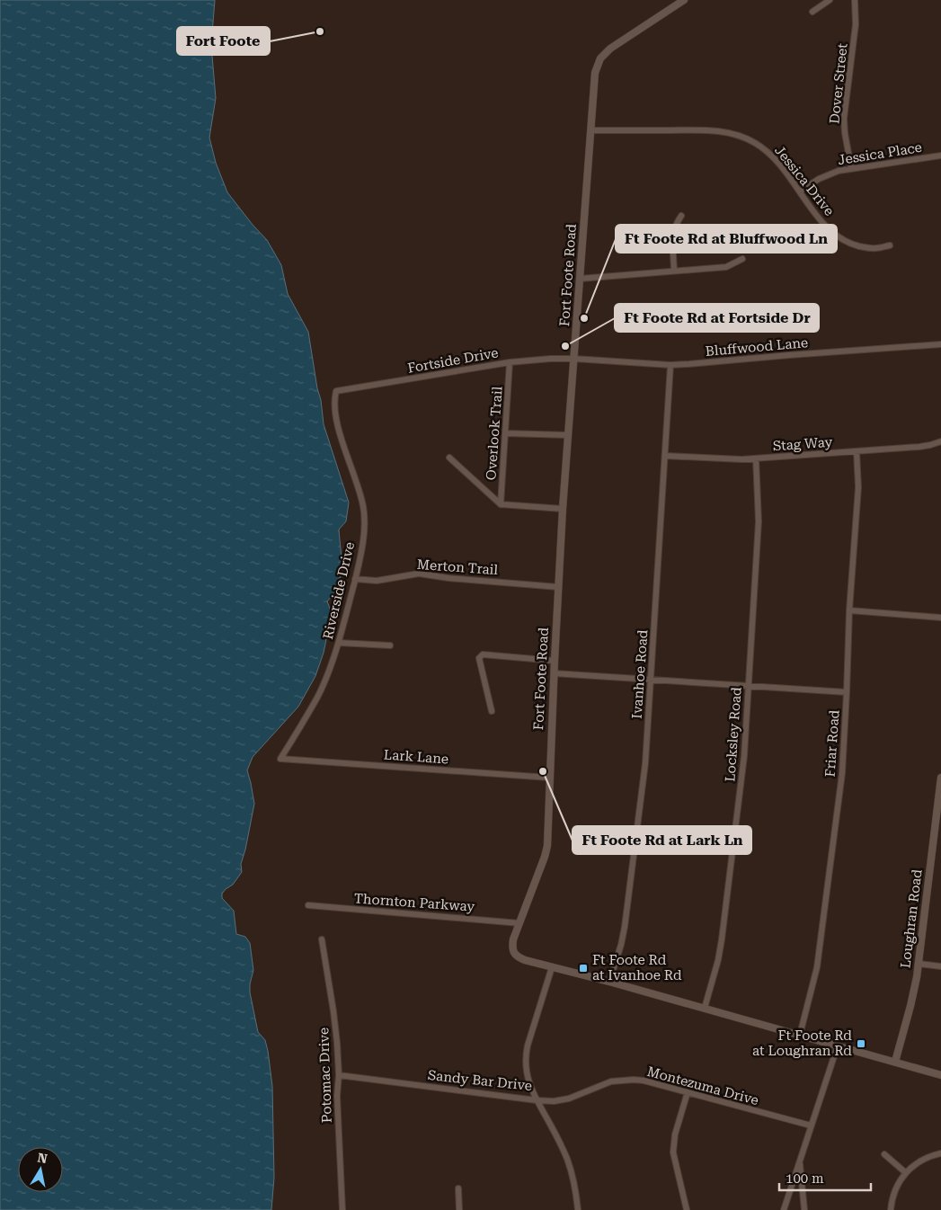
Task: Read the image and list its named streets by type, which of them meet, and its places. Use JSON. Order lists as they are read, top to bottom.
{
  "streets": {
    "street": [
      "Dover Street",
      "Jessica Place",
      "Jessica Drive",
      "Fort Foote Road",
      "Bluffwood Lane",
      "Fortside Drive",
      "Overlook Trail",
      "Stag Way",
      "Merton Trail",
      "Riverside Drive",
      "Ivanhoe Road",
      "Locksley Road",
      "Friar Road",
      "Lark Lane",
      "Thornton Parkway",
      "Loughran Road",
      "Potomac Drive",
      "Sandy Bar Drive",
      "Montezuma Drive"
    ]
  },
  "crossings": [
    ["Dover Street", "Jessica Place"],
    ["Jessica Place", "Jessica Drive"],
    ["Jessica Drive", "Fort Foote Road"],
    ["Fort Foote Road", "Bluffwood Lane"],
    ["Fort Foote Road", "Fortside Drive"],
    ["Fort Foote Road", "Merton Trail"],
    ["Fort Foote Road", "Ivanhoe Road"],
    ["Fort Foote Road", "Locksley Road"],
    ["Fort Foote Road", "Friar Road"],
    ["Fort Foote Road", "Lark Lane"],
    ["Fort Foote Road", "Thornton Parkway"],
    ["Fort Foote Road", "Loughran Road"],
    ["Fort Foote Road", "Sandy Bar Drive"],
    ["Bluffwood Lane", "Fortside Drive"],
    ["Bluffwood Lane", "Ivanhoe Road"],
    ["Fortside Drive", "Overlook Trail"],
    ["Fortside Drive", "Riverside Drive"],
    ["Stag Way", "Ivanhoe Road"],
    ["Stag Way", "Locksley Road"],
    ["Stag Way", "Friar Road"],
    ["Merton Trail", "Riverside Drive"],
    ["Riverside Drive", "Lark Lane"],
    ["Potomac Drive", "Sandy Bar Drive"],
    ["Sandy Bar Drive", "Montezuma Drive"]
  ],
  "places": {
    "other": [
      "Fort Foote",
      "Ft Foote Rd at Bluffwood Ln",
      "Ft Foote Rd at Fortside Dr",
      "Ft Foote Rd at Lark Ln"
    ],
    "transit": ["Ft Foote Rd at Ivanhoe Rd", "Ft Foote Rd at Loughran Rd"]
  },
  "scale_bar": "100 m",
  "north": "top"
}
